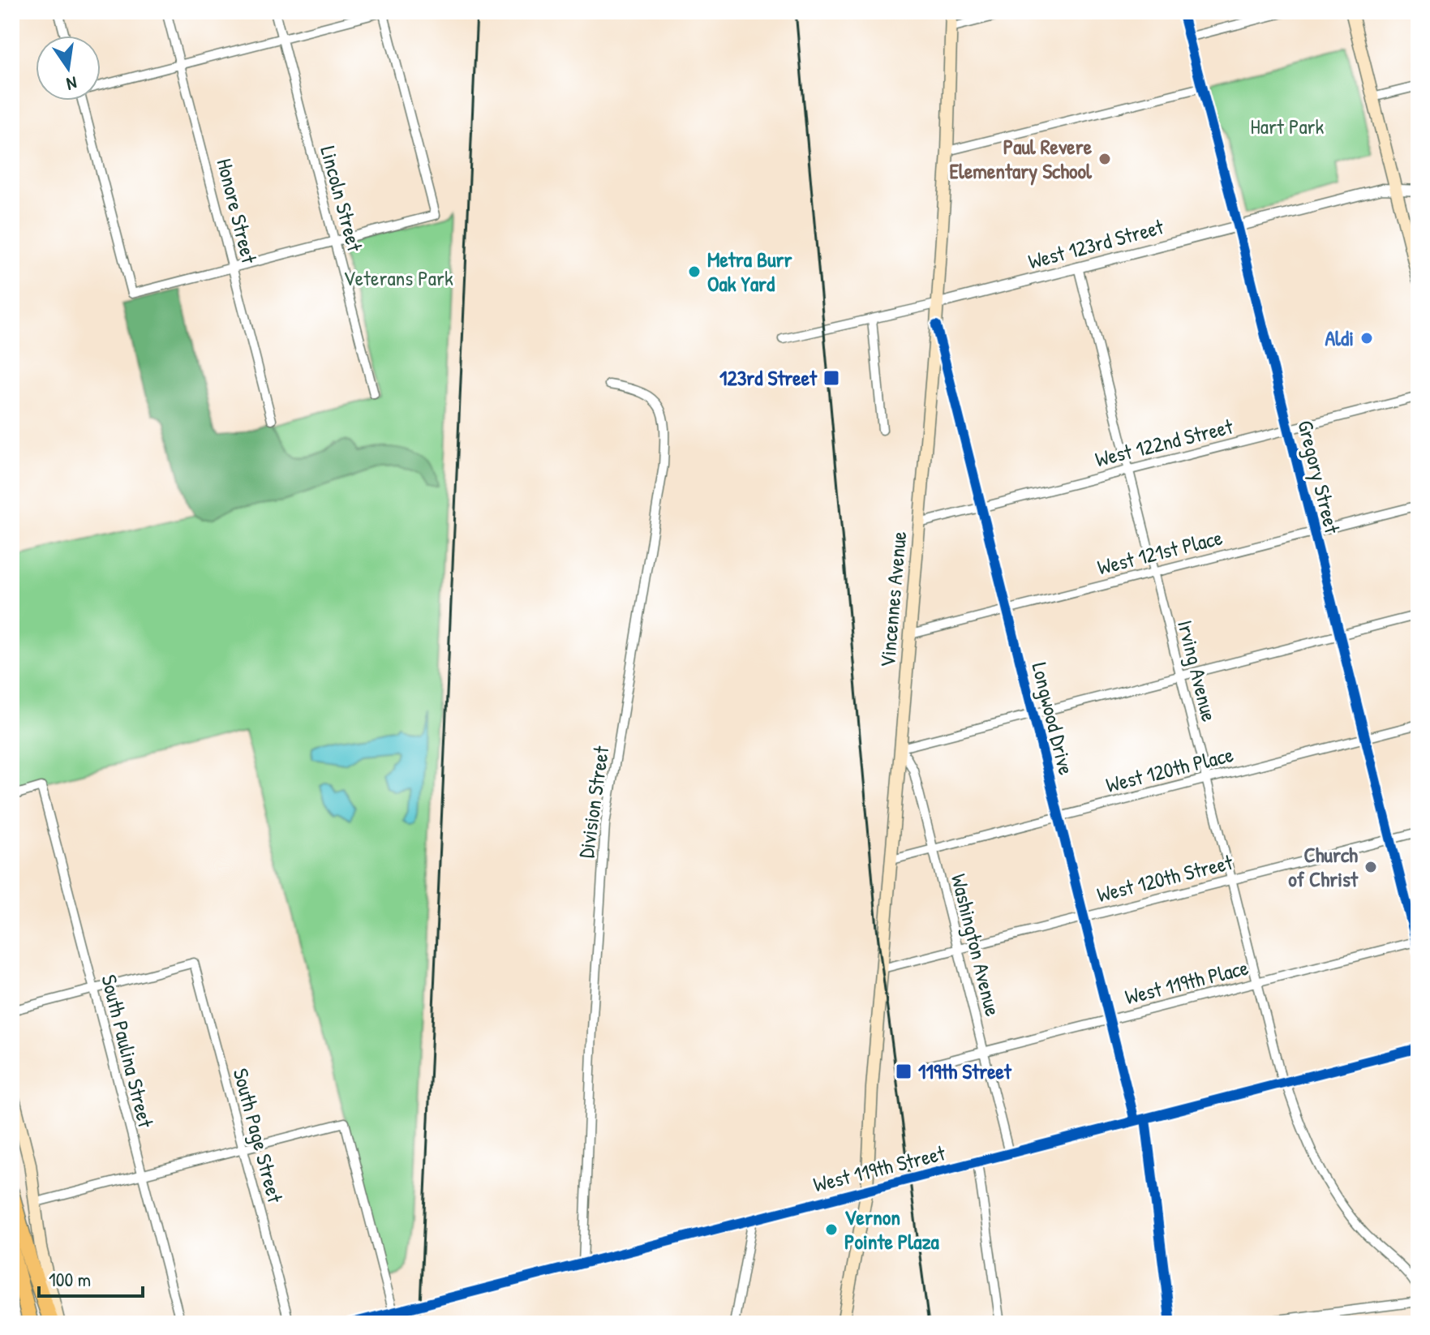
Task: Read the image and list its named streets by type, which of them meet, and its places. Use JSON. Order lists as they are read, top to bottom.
{
  "streets": {
    "main road": ["Vincennes Avenue"],
    "street": [
      "Lincoln Street",
      "Honore Street",
      "West 123rd Street",
      "West 122nd Street",
      "Gregory Street",
      "West 121st Place",
      "Irving Avenue",
      "Longwood Drive",
      "West 120th Place",
      "Division Street",
      "West 120th Street",
      "Washington Avenue",
      "West 119th Place",
      "South Paulina Street",
      "South Page Street",
      "West 119th Street"
    ]
  },
  "crossings": [
    ["West 123rd Street", "Gregory Street"],
    ["West 123rd Street", "Vincennes Avenue"],
    ["West 123rd Street", "Irving Avenue"],
    ["West 122nd Street", "Gregory Street"],
    ["West 122nd Street", "Vincennes Avenue"],
    ["West 122nd Street", "Irving Avenue"],
    ["West 122nd Street", "Longwood Drive"],
    ["Gregory Street", "West 121st Place"],
    ["Gregory Street", "West 120th Place"],
    ["Gregory Street", "West 120th Street"],
    ["Gregory Street", "West 119th Place"],
    ["West 121st Place", "Vincennes Avenue"],
    ["West 121st Place", "Irving Avenue"],
    ["West 121st Place", "Longwood Drive"],
    ["Vincennes Avenue", "Longwood Drive"],
    ["Vincennes Avenue", "West 120th Place"],
    ["Vincennes Avenue", "West 120th Street"],
    ["Vincennes Avenue", "Washington Avenue"],
    ["Vincennes Avenue", "West 119th Street"],
    ["Irving Avenue", "West 120th Place"],
    ["Irving Avenue", "West 120th Street"],
    ["Irving Avenue", "West 119th Place"],
    ["Irving Avenue", "West 119th Street"],
    ["Longwood Drive", "West 120th Place"],
    ["Longwood Drive", "West 120th Street"],
    ["Longwood Drive", "West 119th Place"],
    ["Longwood Drive", "West 119th Street"],
    ["West 120th Place", "Washington Avenue"],
    ["Division Street", "West 119th Street"],
    ["West 120th Street", "Washington Avenue"],
    ["Washington Avenue", "West 119th Place"],
    ["Washington Avenue", "West 119th Street"],
    ["South Paulina Street", "South Page Street"]
  ],
  "parks": ["Hart Park", "Veterans Park"],
  "places": {
    "other": [
      "Paul Revere Elementary School",
      "Metra Burr Oak Yard",
      "Aldi",
      "Church of Christ",
      "Vernon Pointe Plaza"
    ],
    "transit": ["123rd Street", "119th Street"]
  },
  "scale_bar": "100 m",
  "north": "bottom"
}
